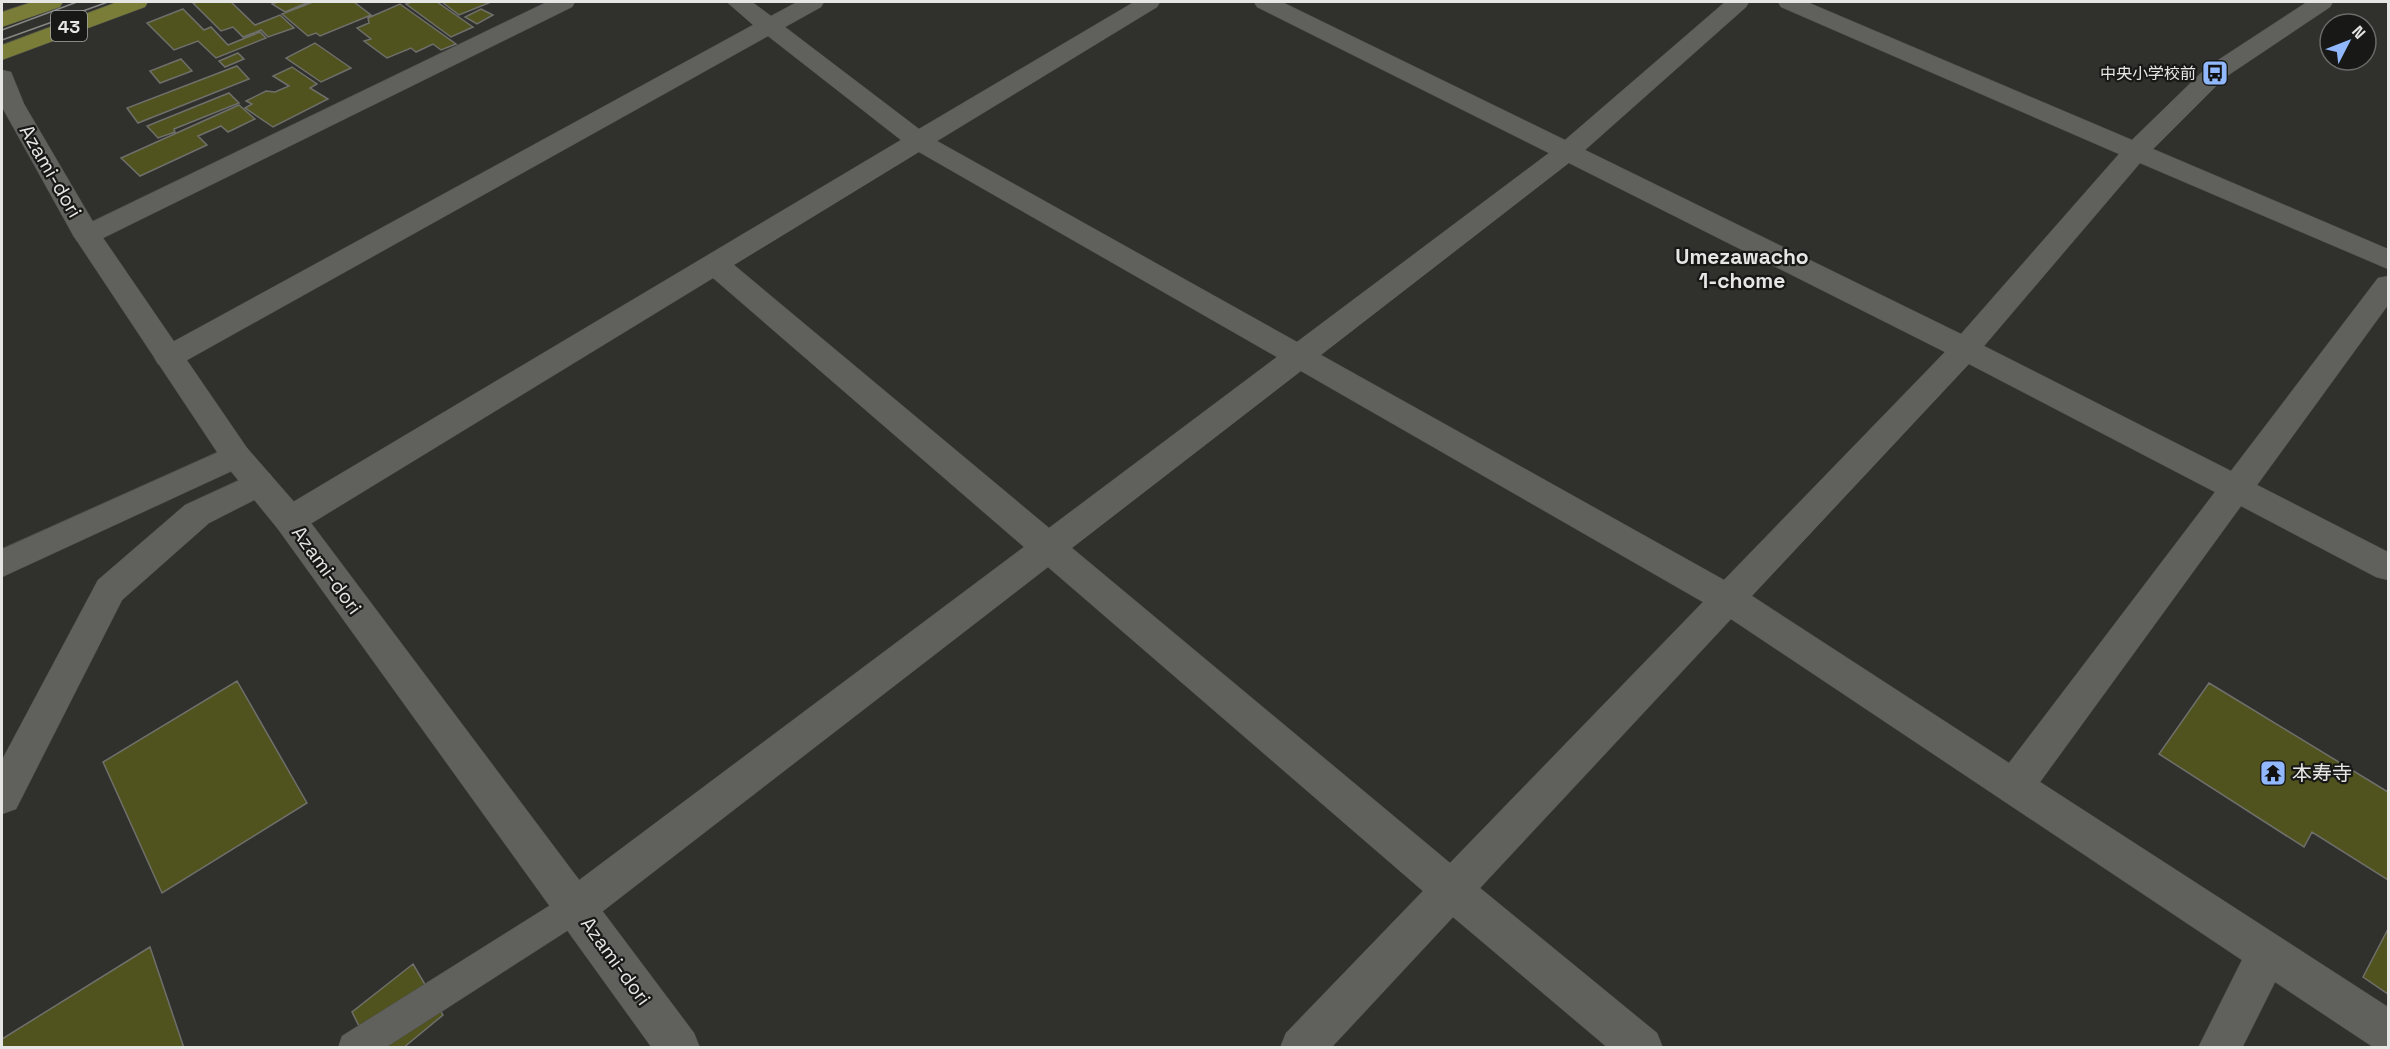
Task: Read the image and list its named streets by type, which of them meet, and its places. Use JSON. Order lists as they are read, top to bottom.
{
  "streets": {
    "main road": ["43"],
    "street": ["Azami-dori"]
  },
  "districts": ["Umezawacho 1-chome"],
  "places": {
    "bus stop": ["中央小学校前"],
    "temple": ["本寿寺"]
  },
  "north": "top right"
}
